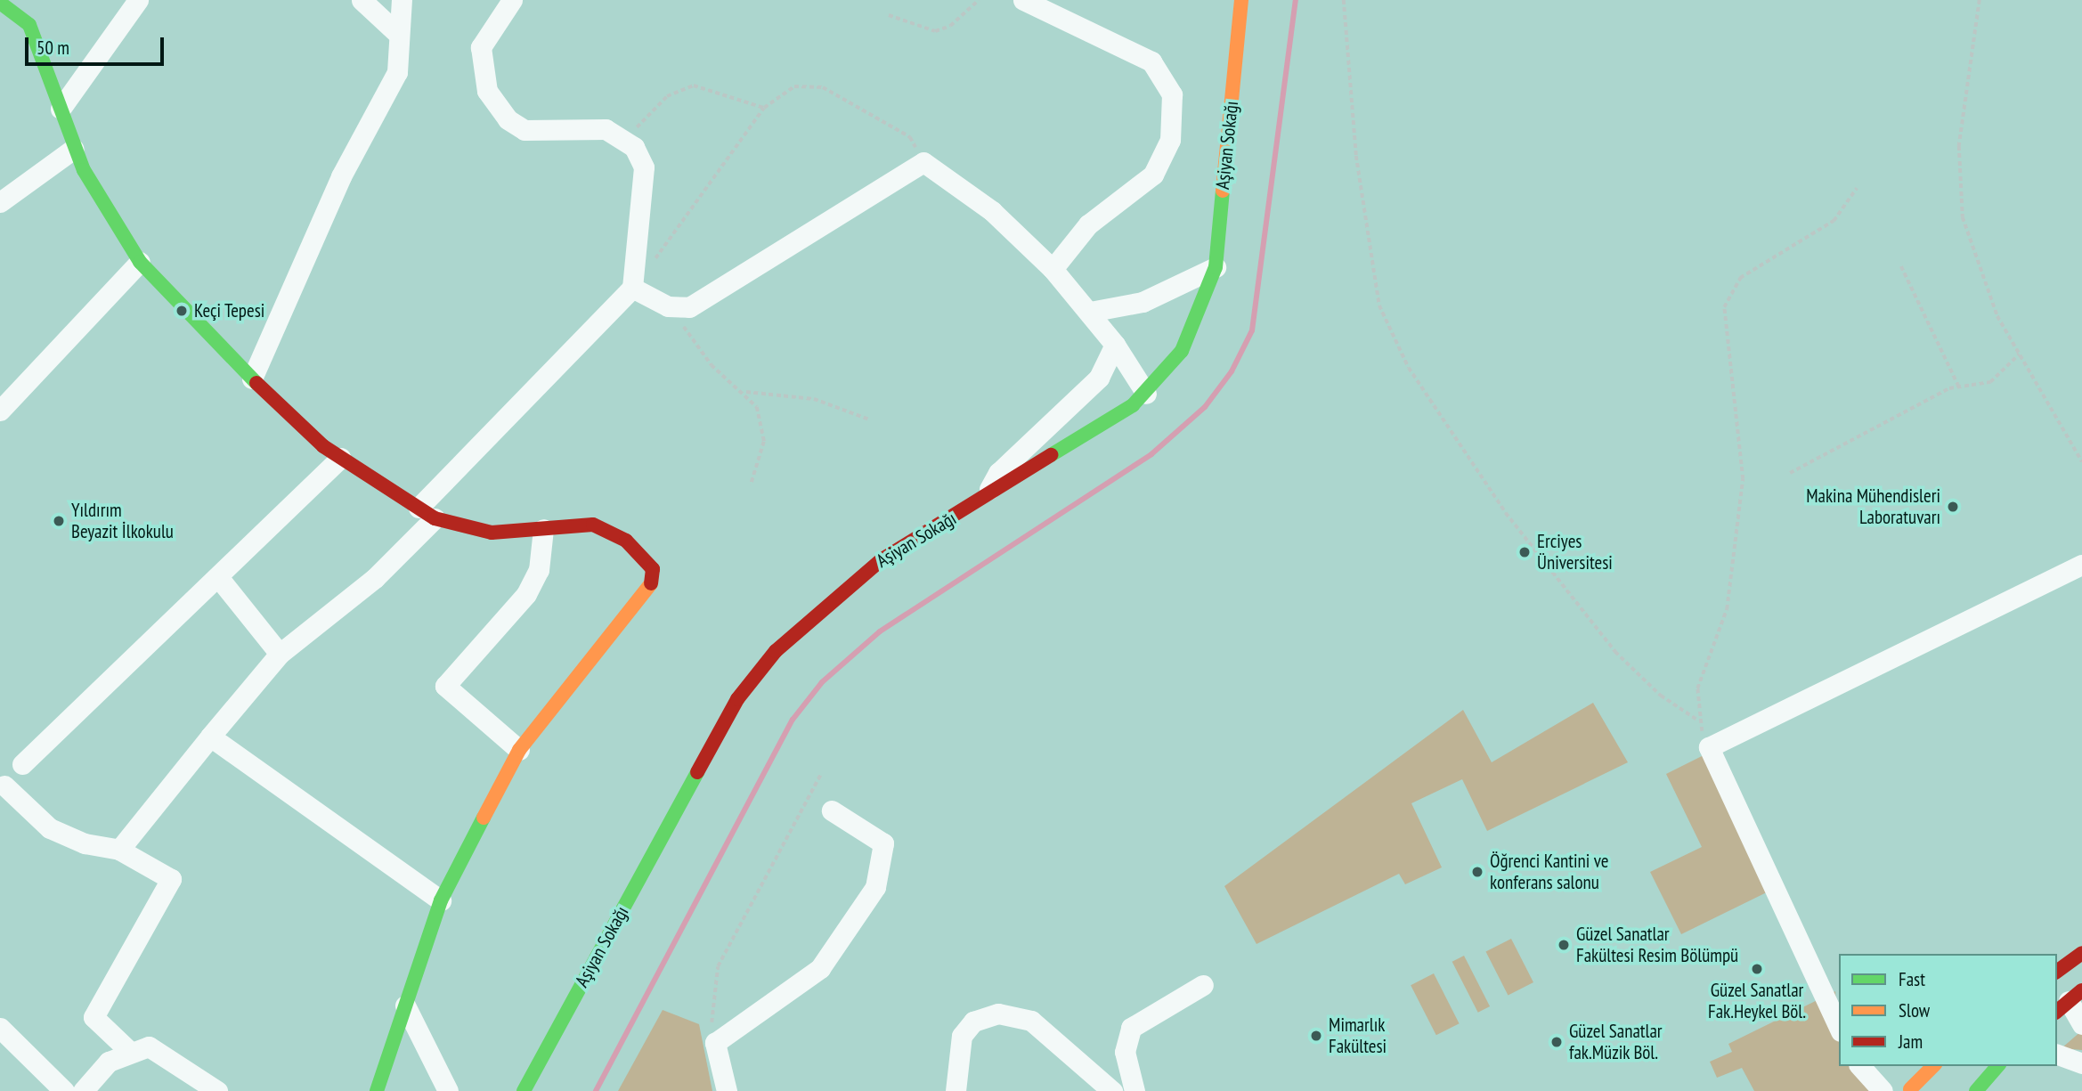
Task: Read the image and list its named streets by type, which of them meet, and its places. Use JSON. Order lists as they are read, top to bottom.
{
  "streets": {
    "street": ["Aşiyan Sokağı"]
  },
  "places": [
    "Keçi Tepesi",
    "Makina Mühendisleri Laboratuvarı",
    "Yıldırım Beyazit İlkokulu",
    "Erciyes Üniversitesi",
    "Öğrenci Kantini ve konferans salonu",
    "Güzel Sanatlar Fakültesi Resim Bölümpü",
    "Güzel Sanatlar Fak.Heykel Böl.",
    "Mimarlık Fakültesi",
    "Güzel Sanatlar fak.Müzik Böl."
  ],
  "legend": ["Fast", "Slow", "Jam"],
  "scale_bar": "50 m"
}
